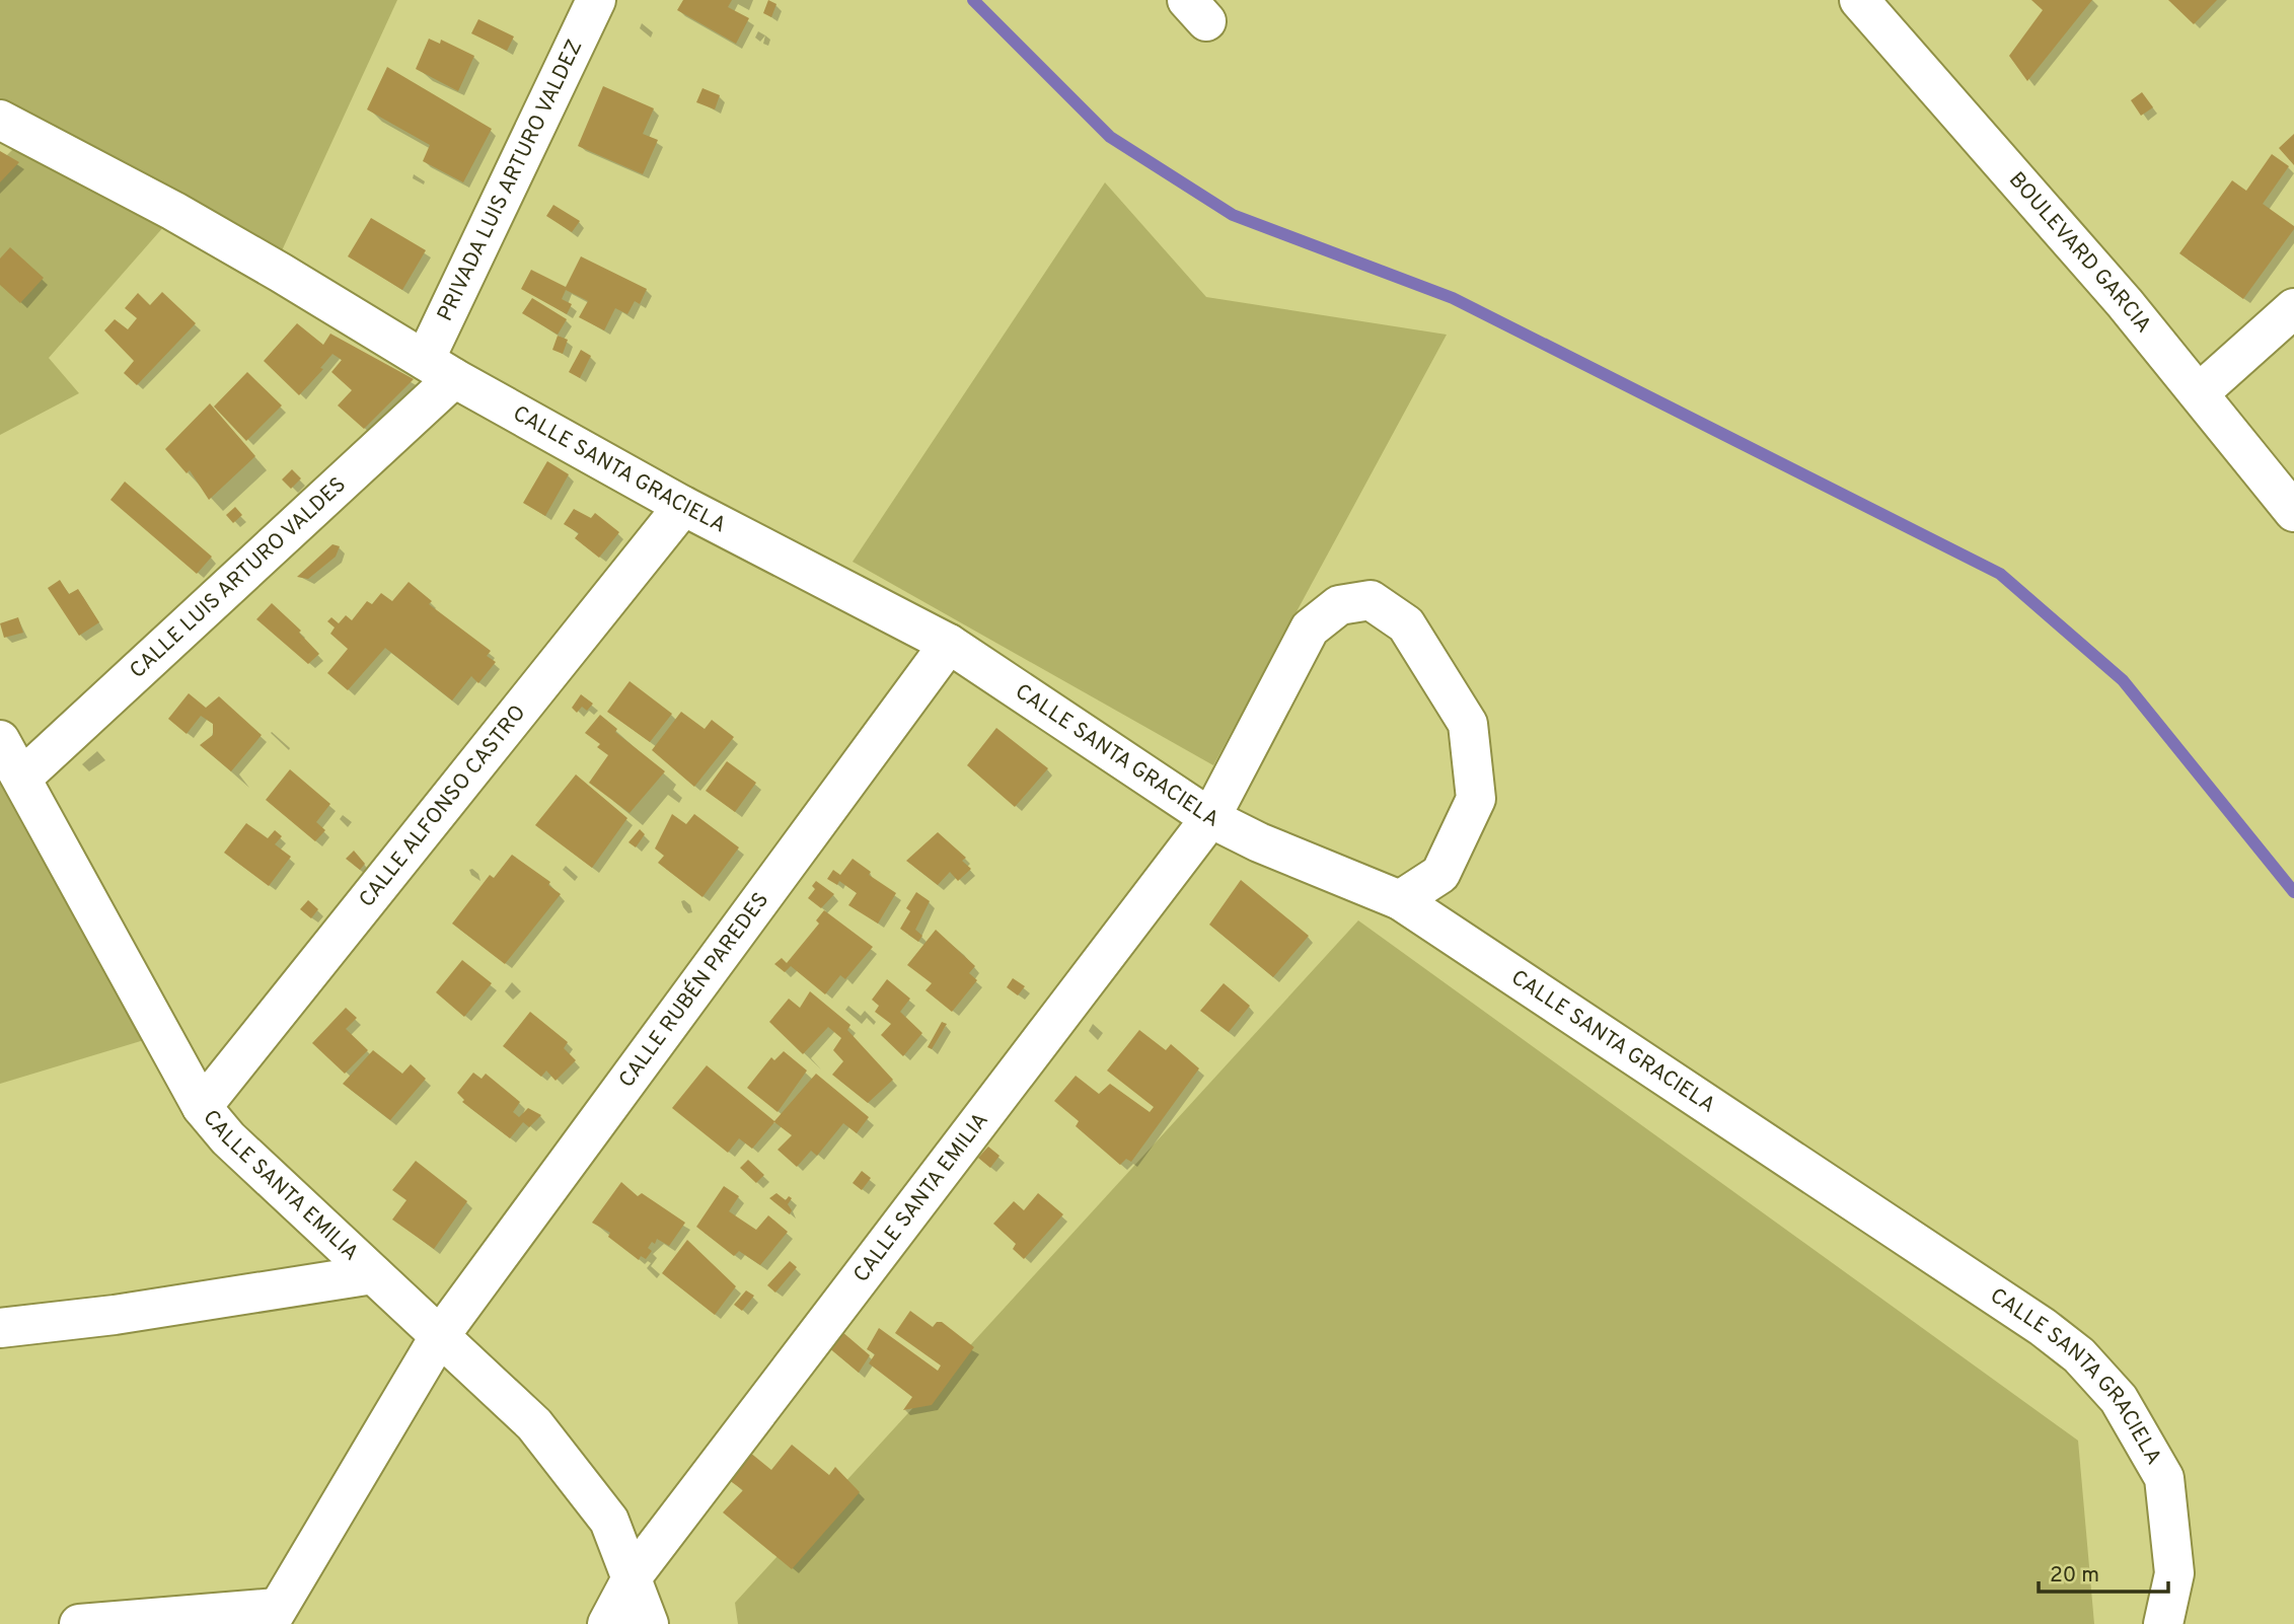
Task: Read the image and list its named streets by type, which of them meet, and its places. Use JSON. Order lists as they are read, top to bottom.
{
  "streets": {
    "street": [
      "PRIVADA LUIS ARTURO VALDEZ",
      "BOULEVARD GARCIA",
      "CALLE SANTA GRACIELA",
      "CALLE LUIS ARTURO VALDES",
      "CALLE ALFONSO CASTRO",
      "CALLE RUBÉN PAREDES",
      "CALLE SANTA EMILIA"
    ]
  },
  "crossings": [
    ["PRIVADA LUIS ARTURO VALDEZ", "CALLE SANTA GRACIELA"],
    ["PRIVADA LUIS ARTURO VALDEZ", "CALLE LUIS ARTURO VALDES"],
    ["CALLE SANTA GRACIELA", "CALLE LUIS ARTURO VALDES"],
    ["CALLE SANTA GRACIELA", "CALLE ALFONSO CASTRO"],
    ["CALLE SANTA GRACIELA", "CALLE RUBÉN PAREDES"],
    ["CALLE SANTA GRACIELA", "CALLE SANTA EMILIA"],
    ["CALLE LUIS ARTURO VALDES", "CALLE SANTA EMILIA"],
    ["CALLE ALFONSO CASTRO", "CALLE SANTA EMILIA"],
    ["CALLE RUBÉN PAREDES", "CALLE SANTA EMILIA"]
  ],
  "scale_bar": "20 m"
}
